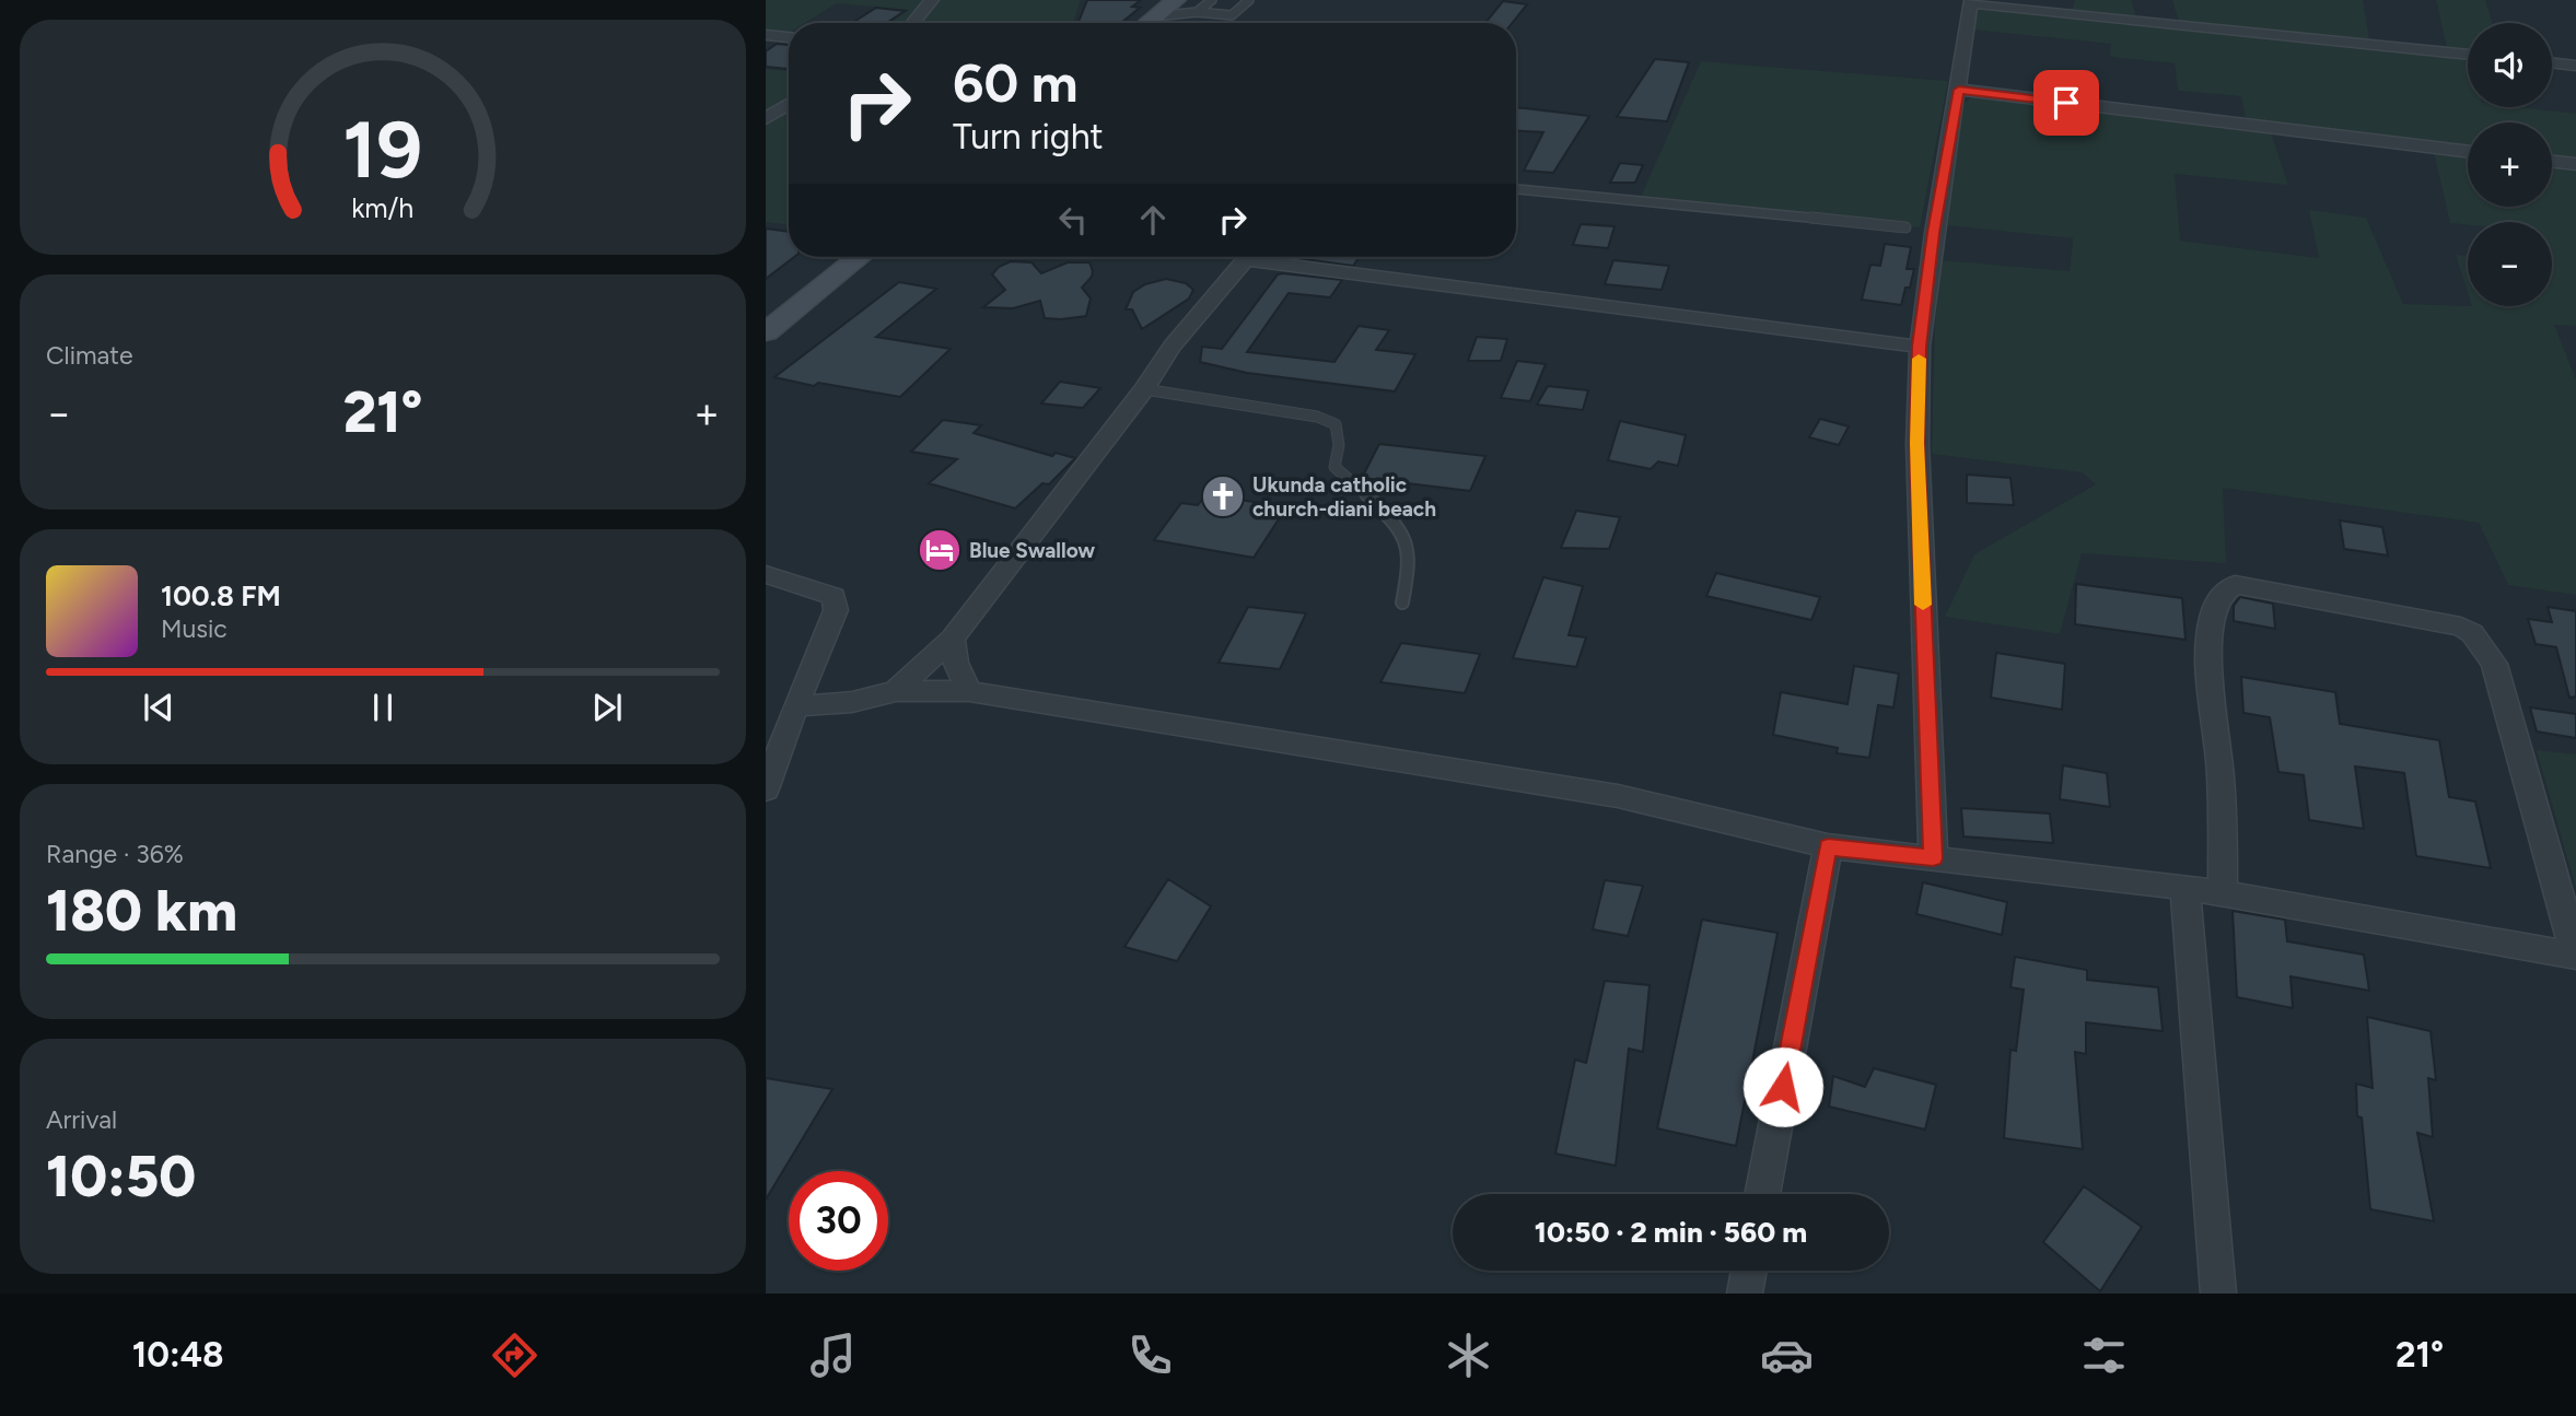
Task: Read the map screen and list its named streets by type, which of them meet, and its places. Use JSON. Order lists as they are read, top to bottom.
{
  "places": {
    "church": ["Ukunda catholic church-diani beach"],
    "hotel": ["Blue Swallow"]
  },
  "page": {
    "map_buttons": ["+", "−"],
    "turn": ["60 m", "Turn right"],
    "tile": [
      "Climate",
      ["Range · 36%", "180 km"],
      ["Arrival", "10:50"]
    ],
    "heat": ["−", "21°", "+"],
    "song": ["100.8 FM", "Music"],
    "limit": "30",
    "trip": "10:50 · 2 min · 560 m",
    "tabs": ["10:48", "21°"],
    "gauge": ["19", "km/h"]
  }
}
